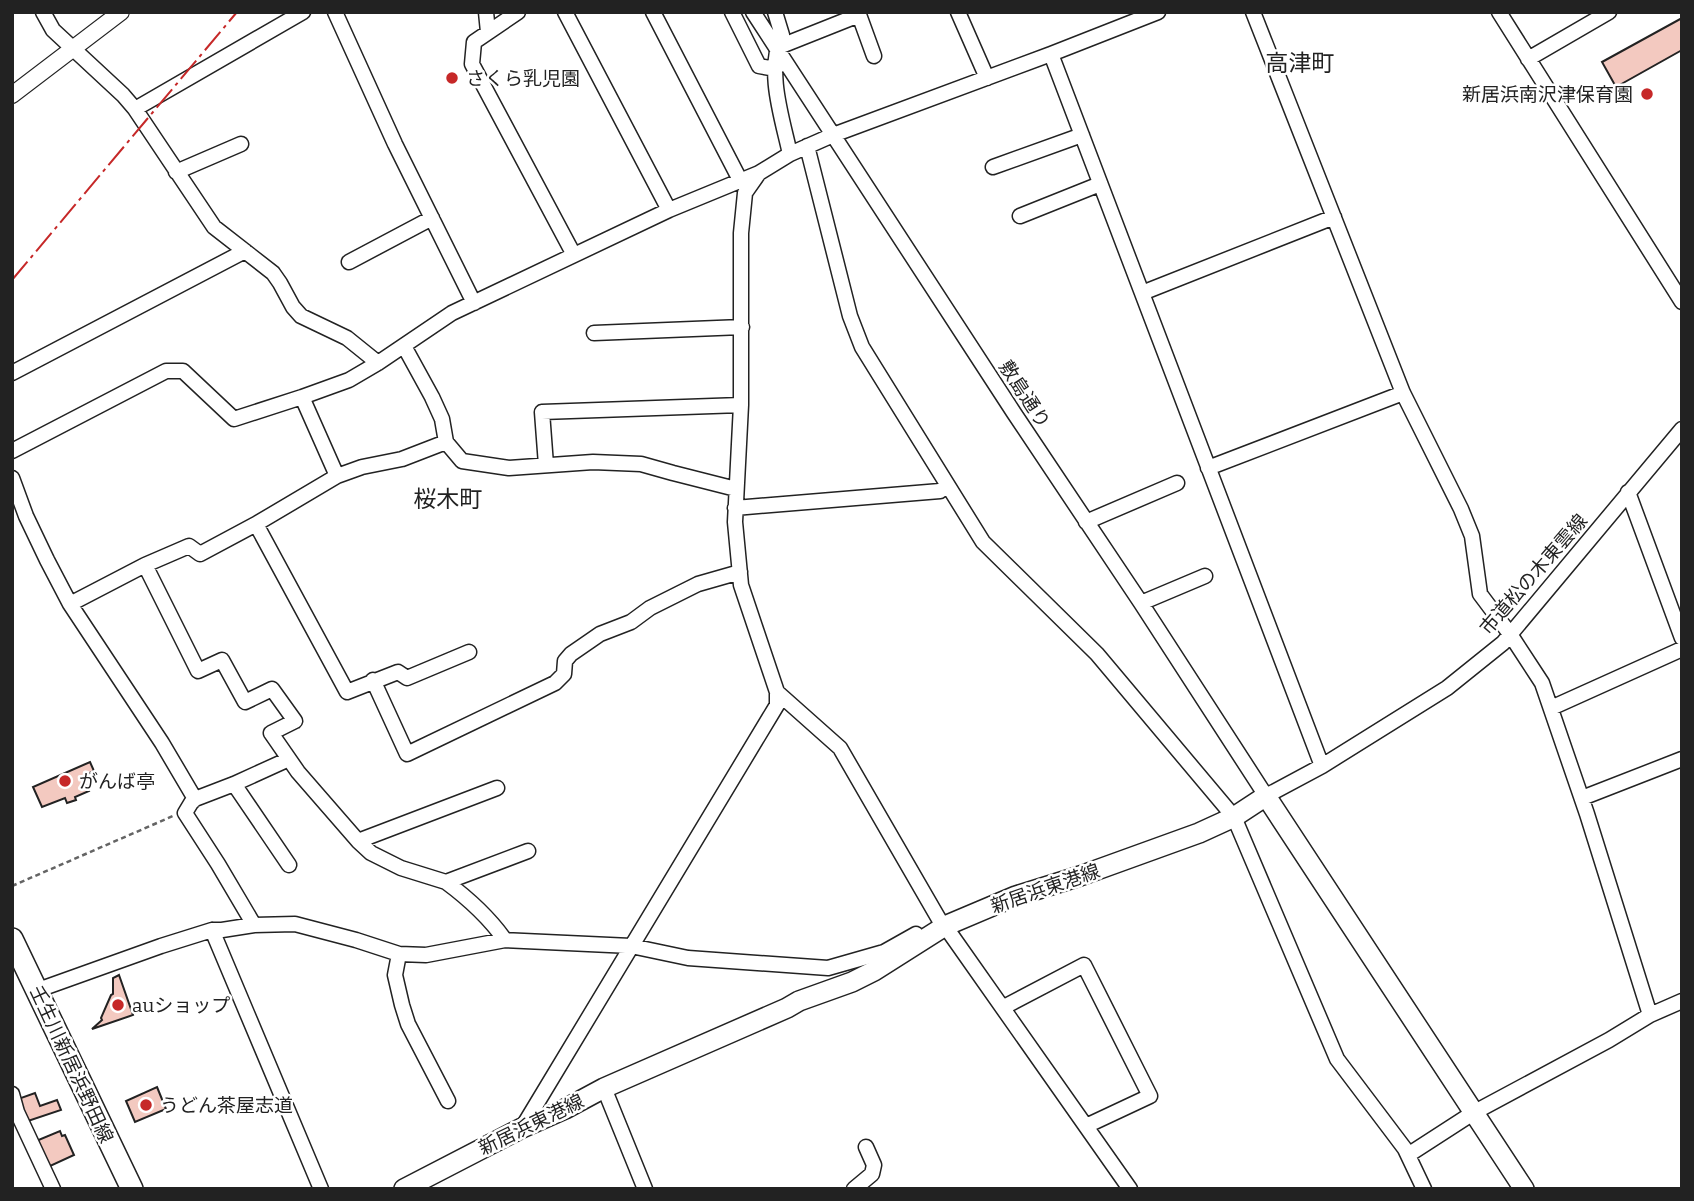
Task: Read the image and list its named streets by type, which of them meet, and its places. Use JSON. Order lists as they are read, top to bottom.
{
  "streets": {
    "main road": ["新居浜東港線", "壬生川新居浜野田線"],
    "street": ["敷島通り", "市道松の木東雲線"]
  },
  "crossings": [
    ["敷島通り", "市道松の木東雲線"],
    ["敷島通り", "新居浜東港線"],
    ["市道松の木東雲線", "新居浜東港線"]
  ],
  "districts": ["高津町", "桜木町"],
  "places": [
    "さくら乳児園",
    "新居浜南沢津保育園",
    "がんば亭",
    "auショップ",
    "うどん茶屋志道"
  ]
}
